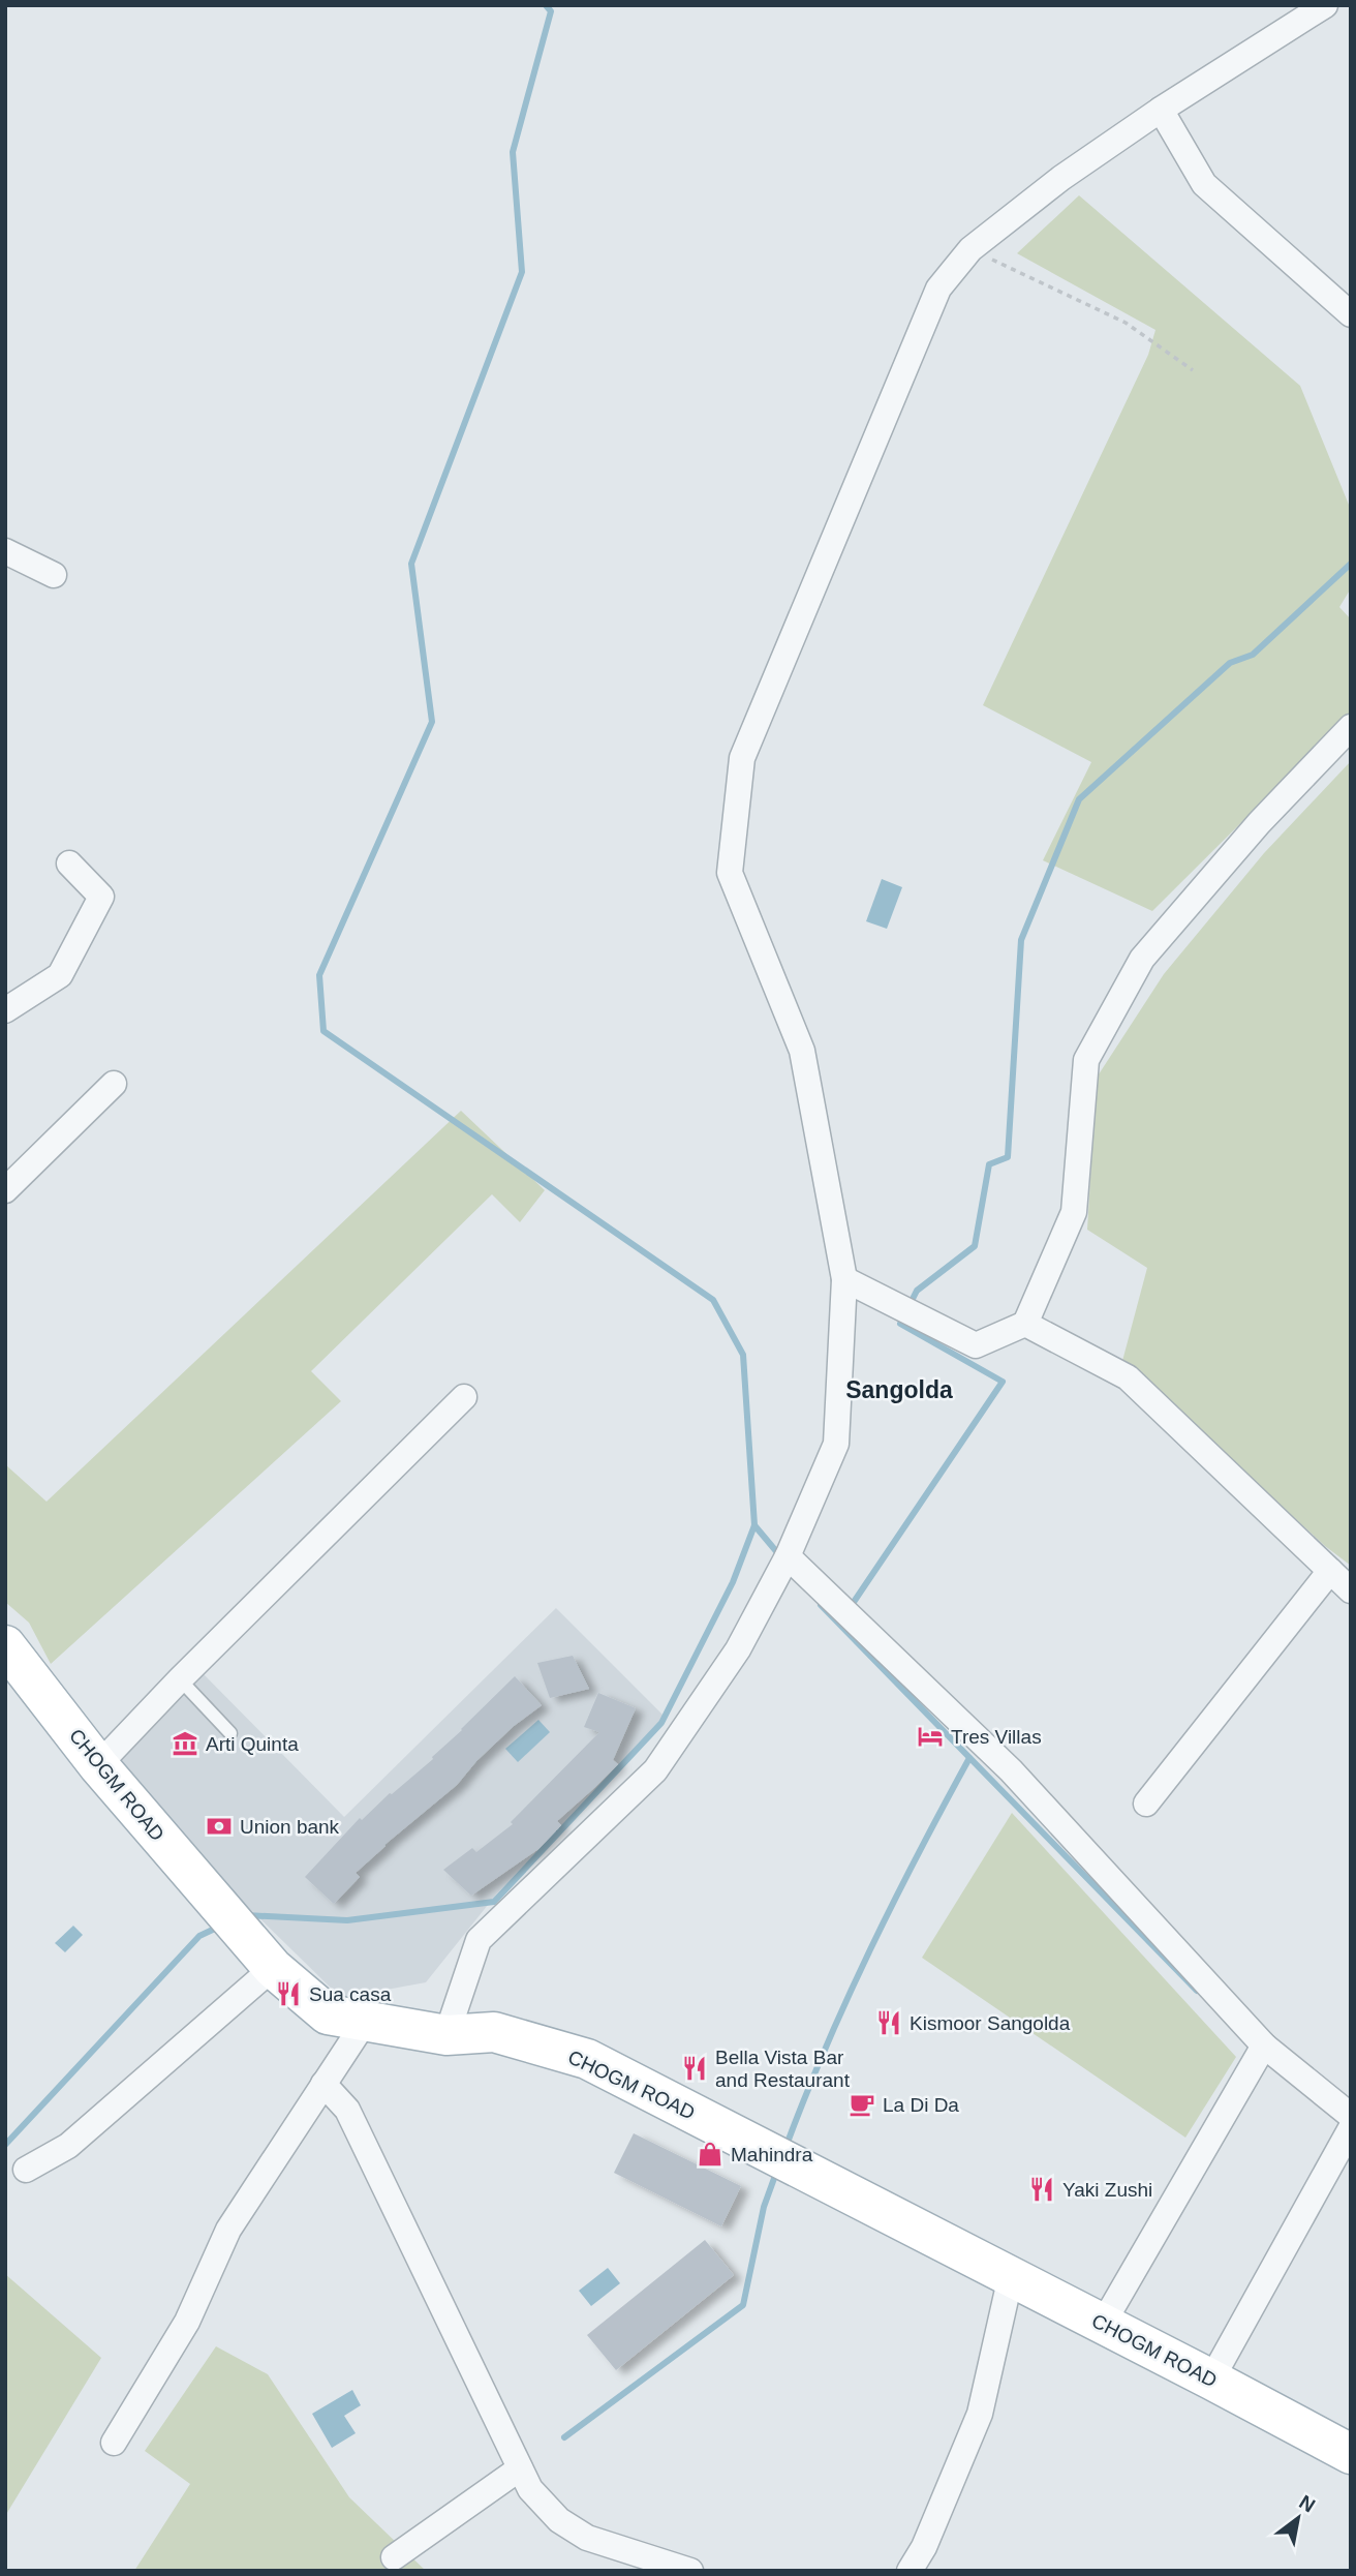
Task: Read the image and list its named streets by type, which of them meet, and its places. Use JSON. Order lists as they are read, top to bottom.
{
  "streets": {
    "main road": ["CHOGM ROAD"]
  },
  "districts": ["Sangolda"],
  "places": {
    "hotel": ["Tres Villas"],
    "museum": ["Arti Quinta"],
    "bank": ["Union bank"],
    "restaurant": [
      "Sua casa",
      "Kismoor Sangolda",
      "Bella Vista Bar and Restaurant",
      "Yaki Zushi"
    ],
    "cafe": ["La Di Da"],
    "shop": ["Mahindra"]
  },
  "north": "top right"
}
